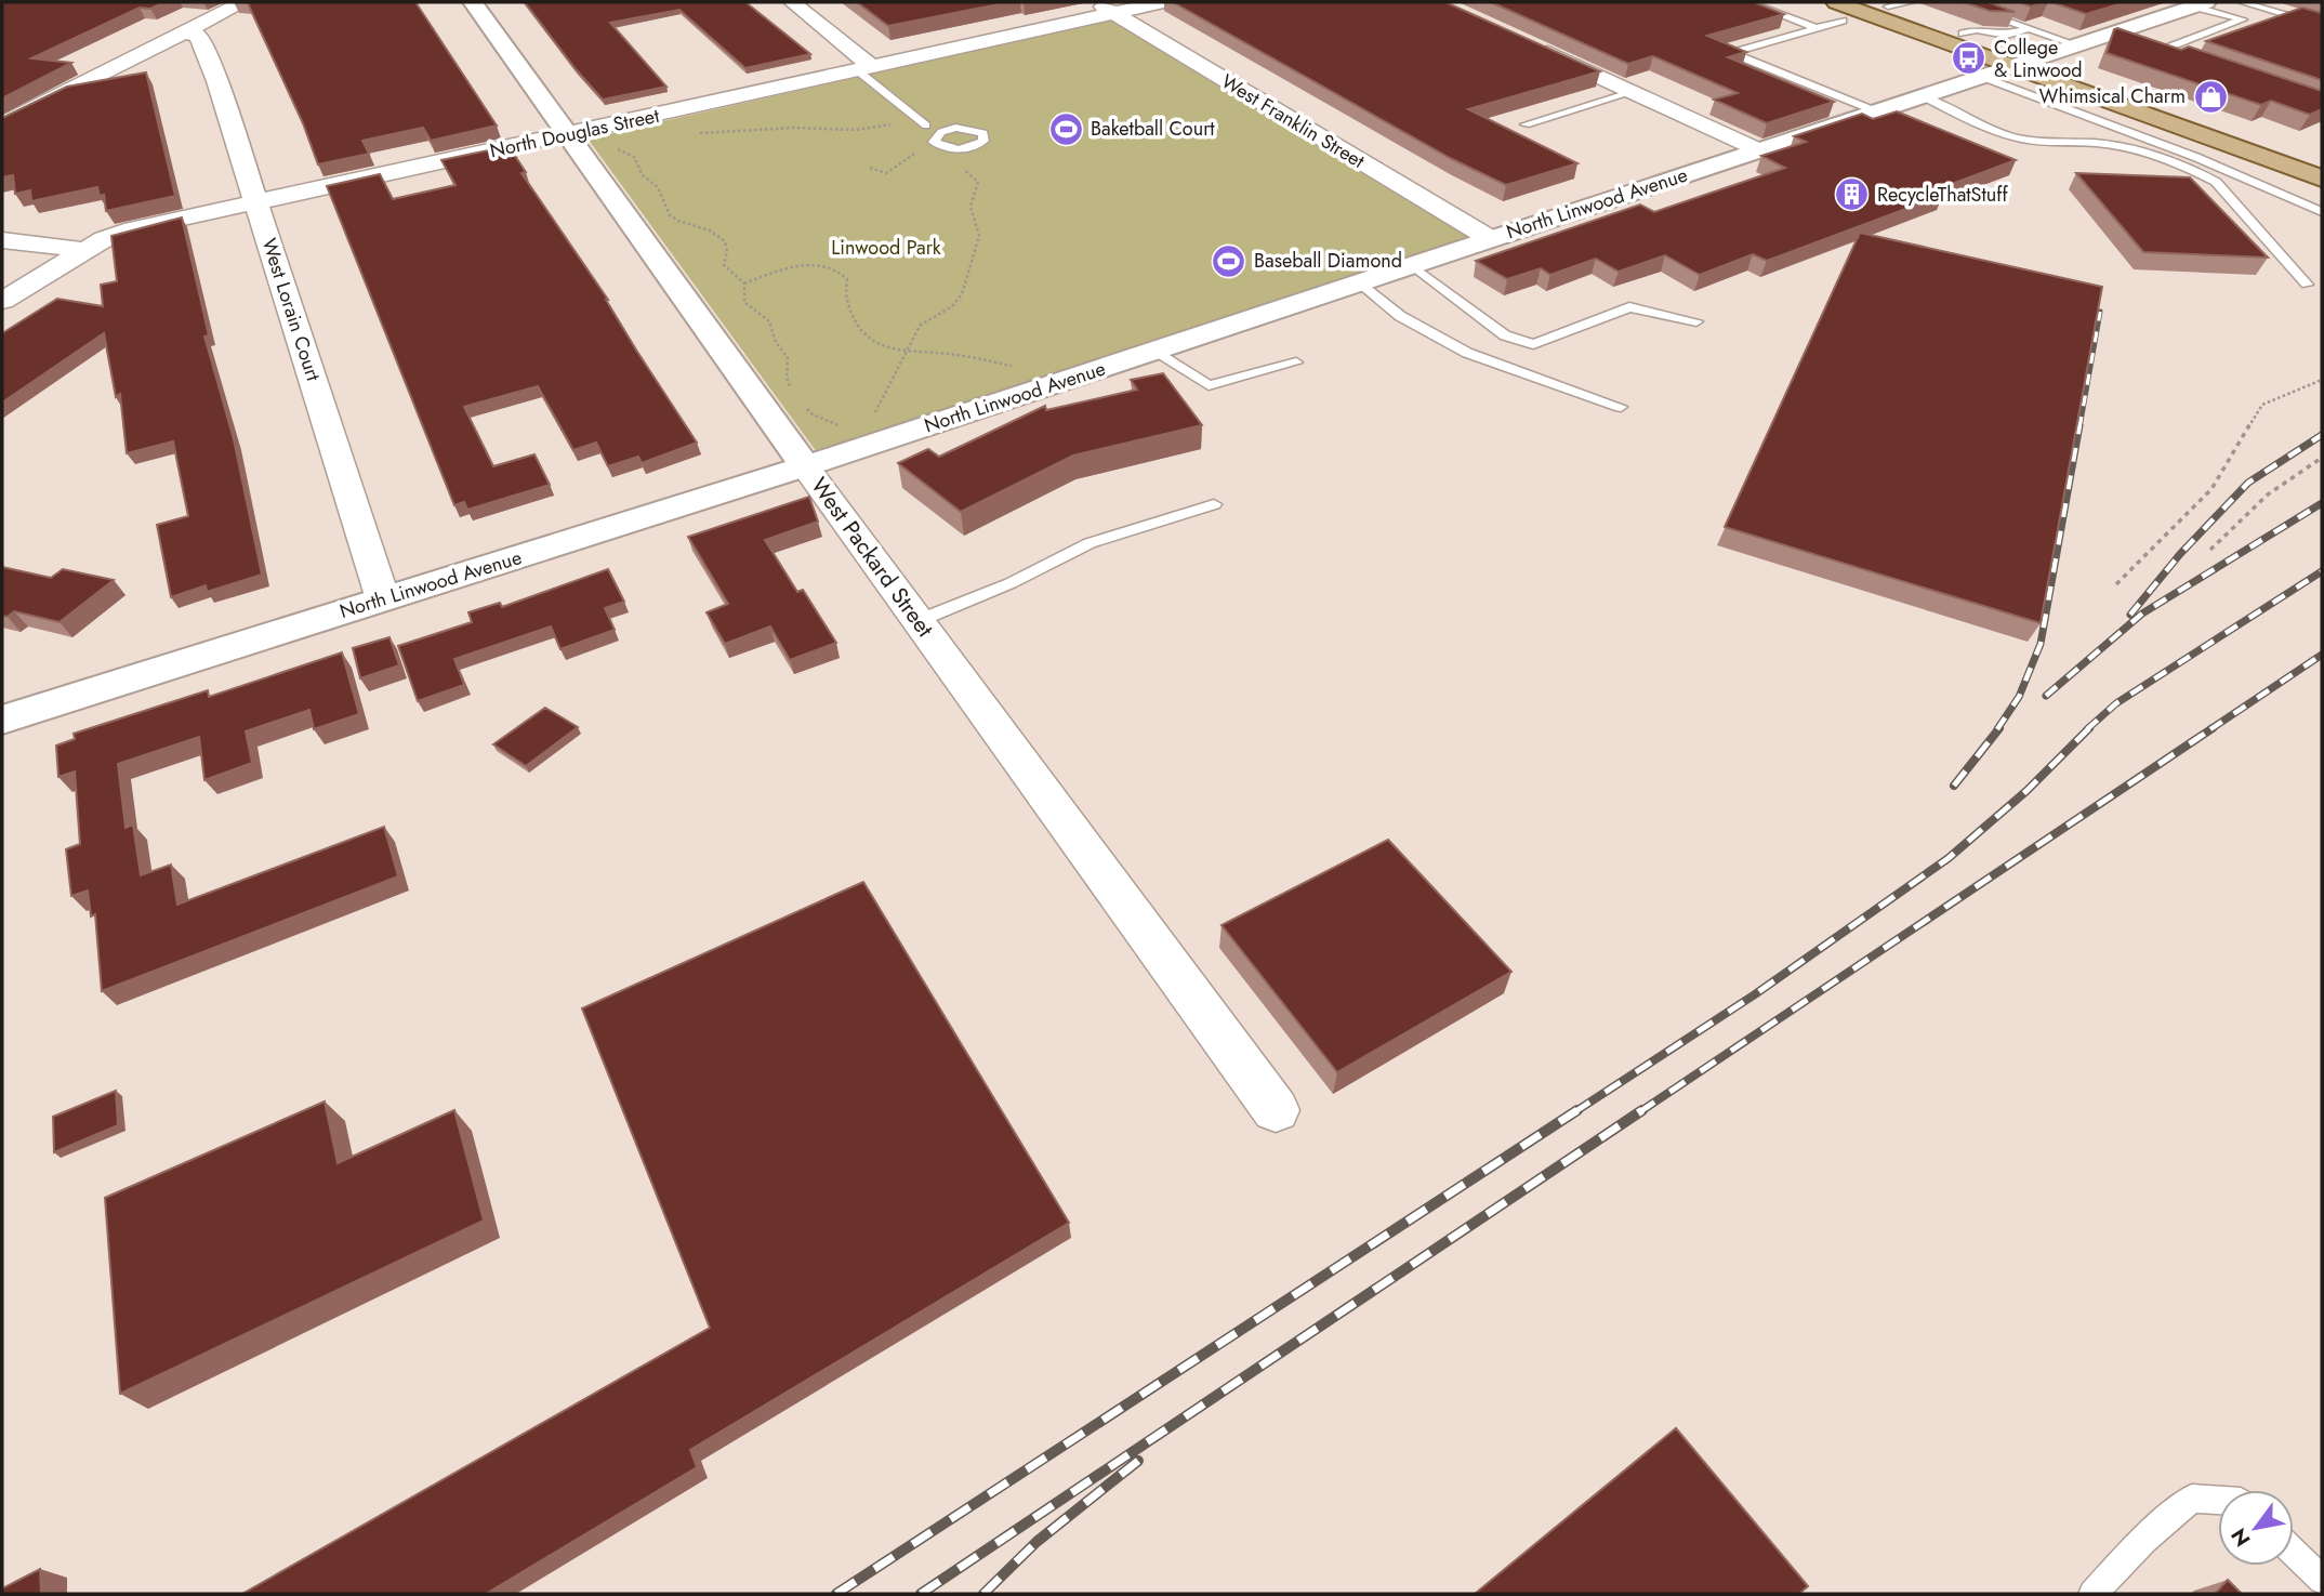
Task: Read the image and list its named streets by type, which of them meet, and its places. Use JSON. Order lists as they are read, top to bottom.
{
  "streets": {
    "street": [
      "West Franklin Street",
      "North Douglas Street",
      "North Linwood Avenue",
      "West Lorain Court",
      "West Packard Street"
    ]
  },
  "crossings": [
    ["West Franklin Street", "North Douglas Street"],
    ["West Franklin Street", "North Linwood Avenue"],
    ["North Douglas Street", "West Lorain Court"],
    ["North Douglas Street", "West Packard Street"],
    ["North Linwood Avenue", "West Lorain Court"],
    ["North Linwood Avenue", "West Packard Street"]
  ],
  "parks": ["Linwood Park"],
  "places": {
    "bus stop": ["College & Linwood"],
    "shop": ["Whimsical Charm"],
    "sports": ["Baketball Court", "Baseball Diamond"],
    "building": ["RecycleThatStuff"]
  },
  "north": "bottom left"
}
